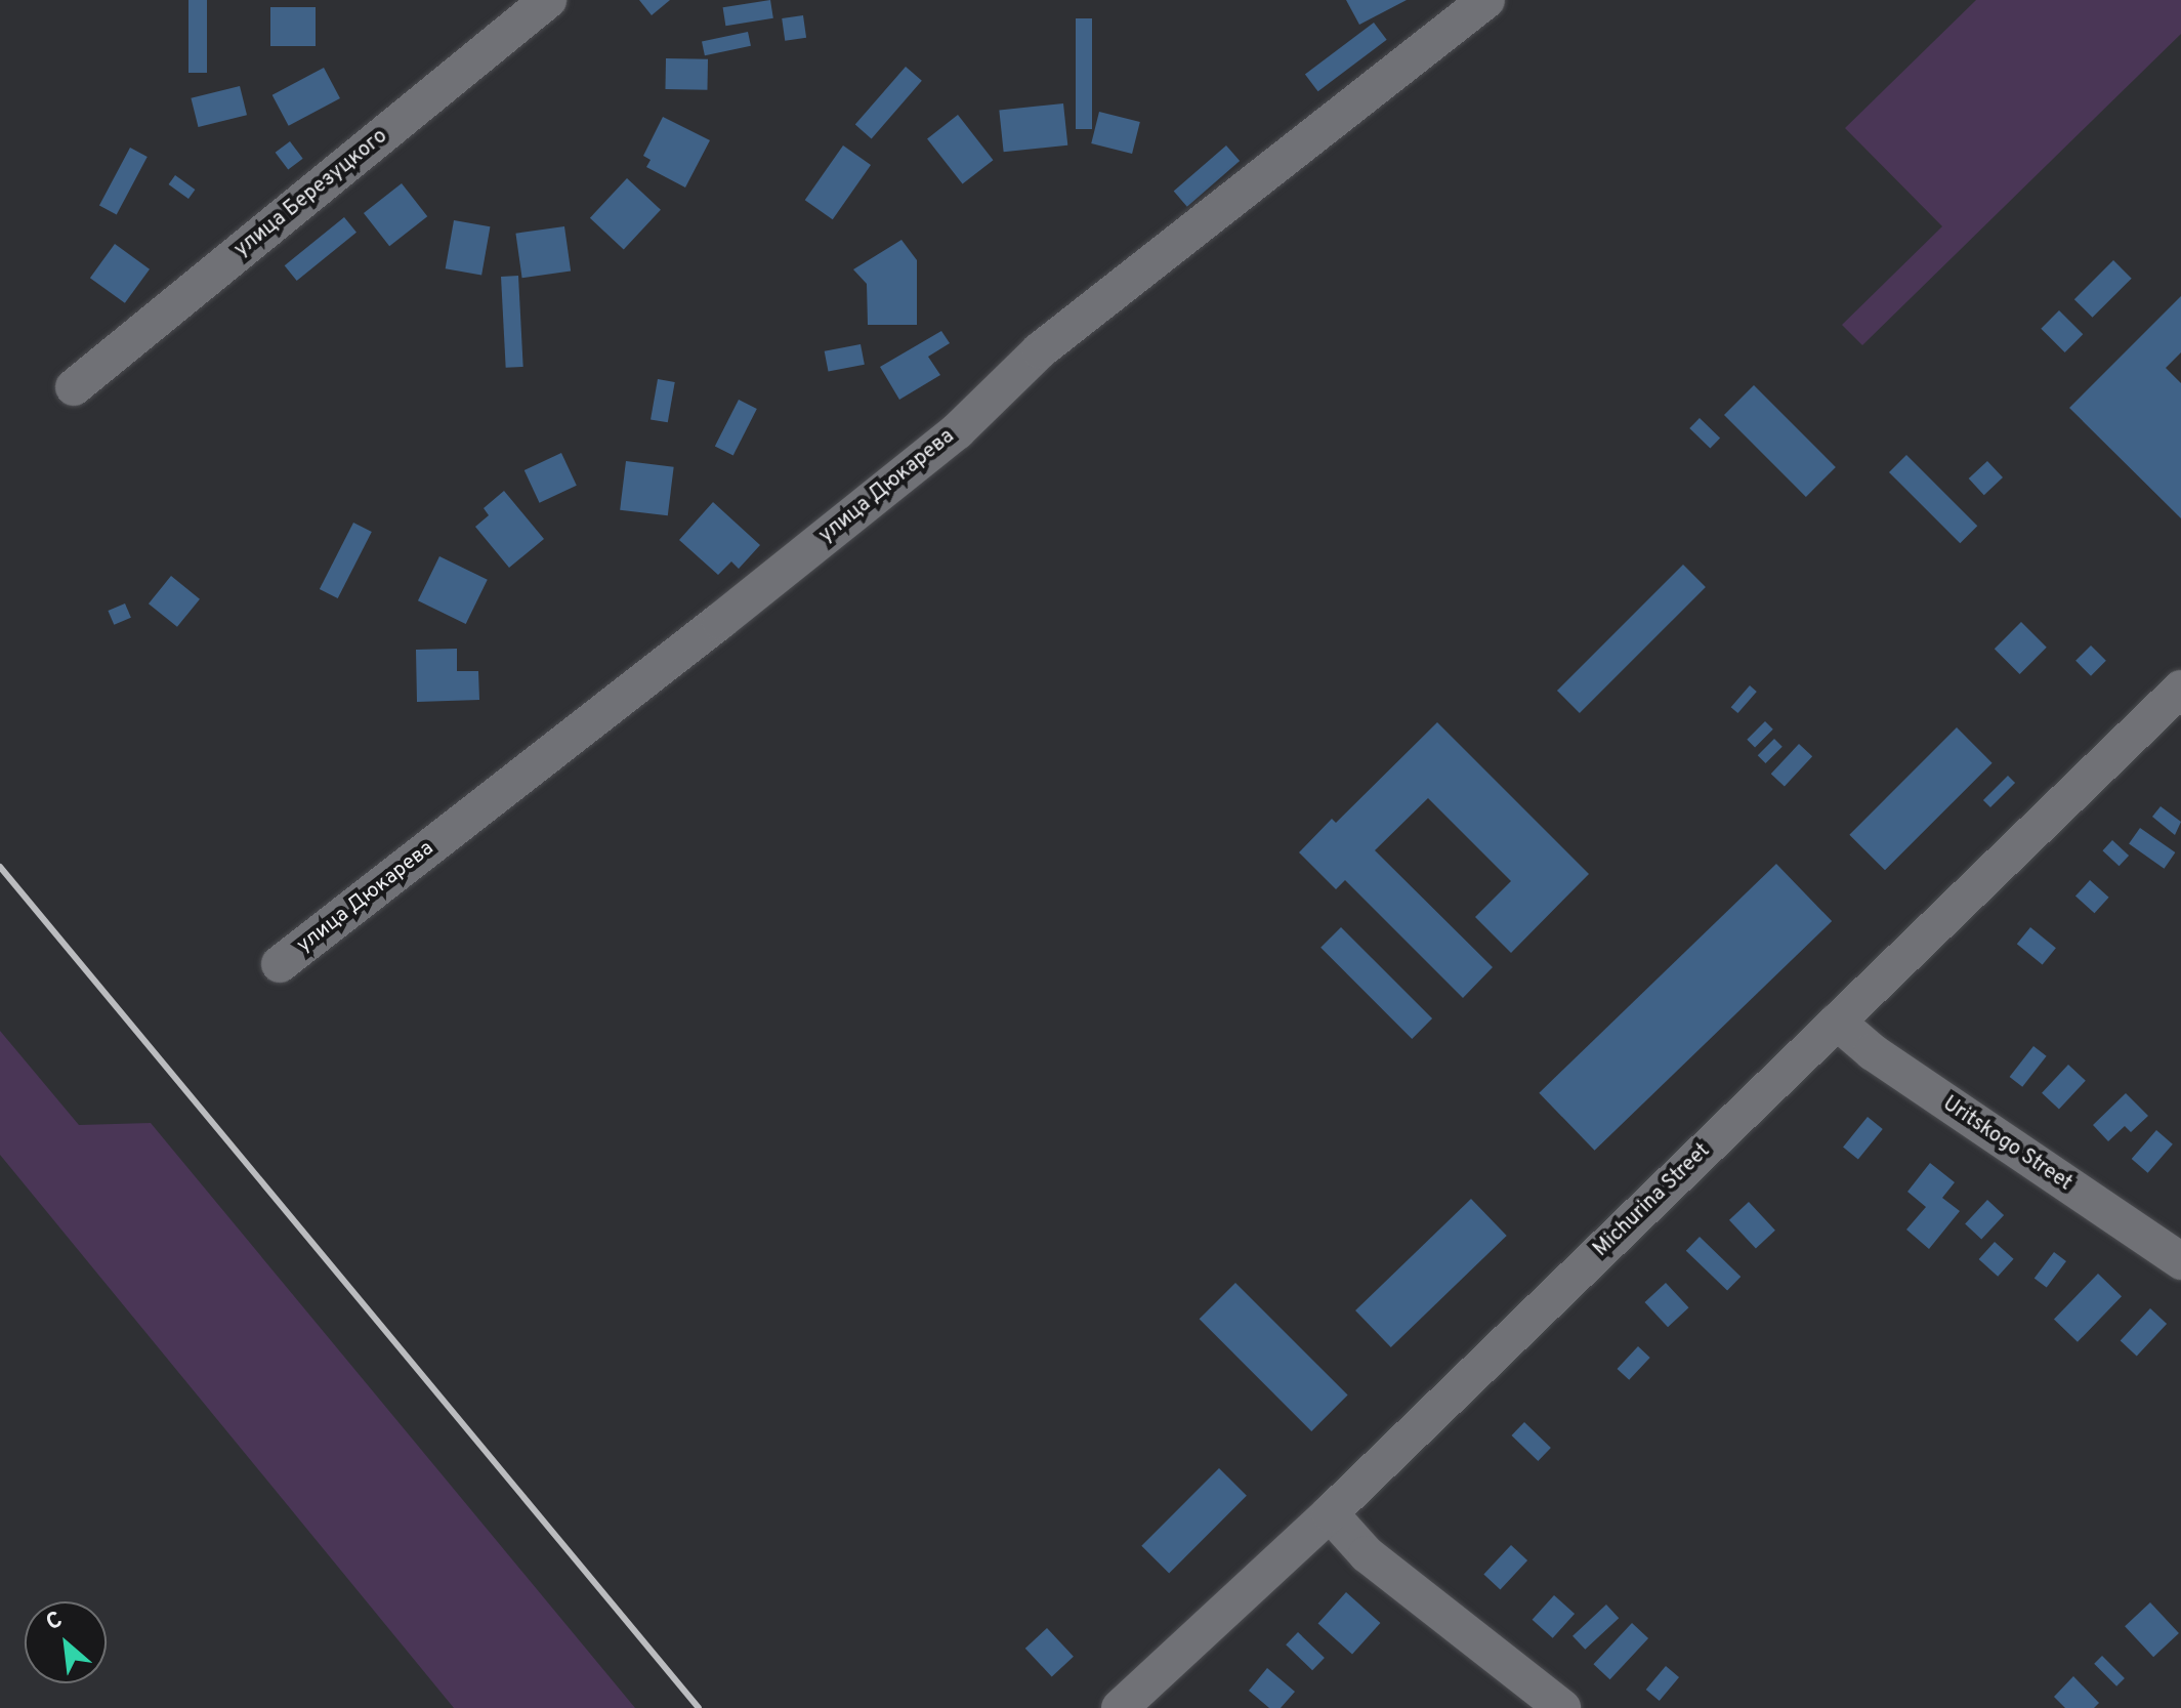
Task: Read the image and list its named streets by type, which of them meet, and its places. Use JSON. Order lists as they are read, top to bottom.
{
  "streets": {
    "street": [
      "улица Березуцкого",
      "улица Дюкарева",
      "Uritskogo Street",
      "Michurina Street"
    ]
  },
  "crossings": [
    ["Uritskogo Street", "Michurina Street"]
  ],
  "north": "top left"
}
